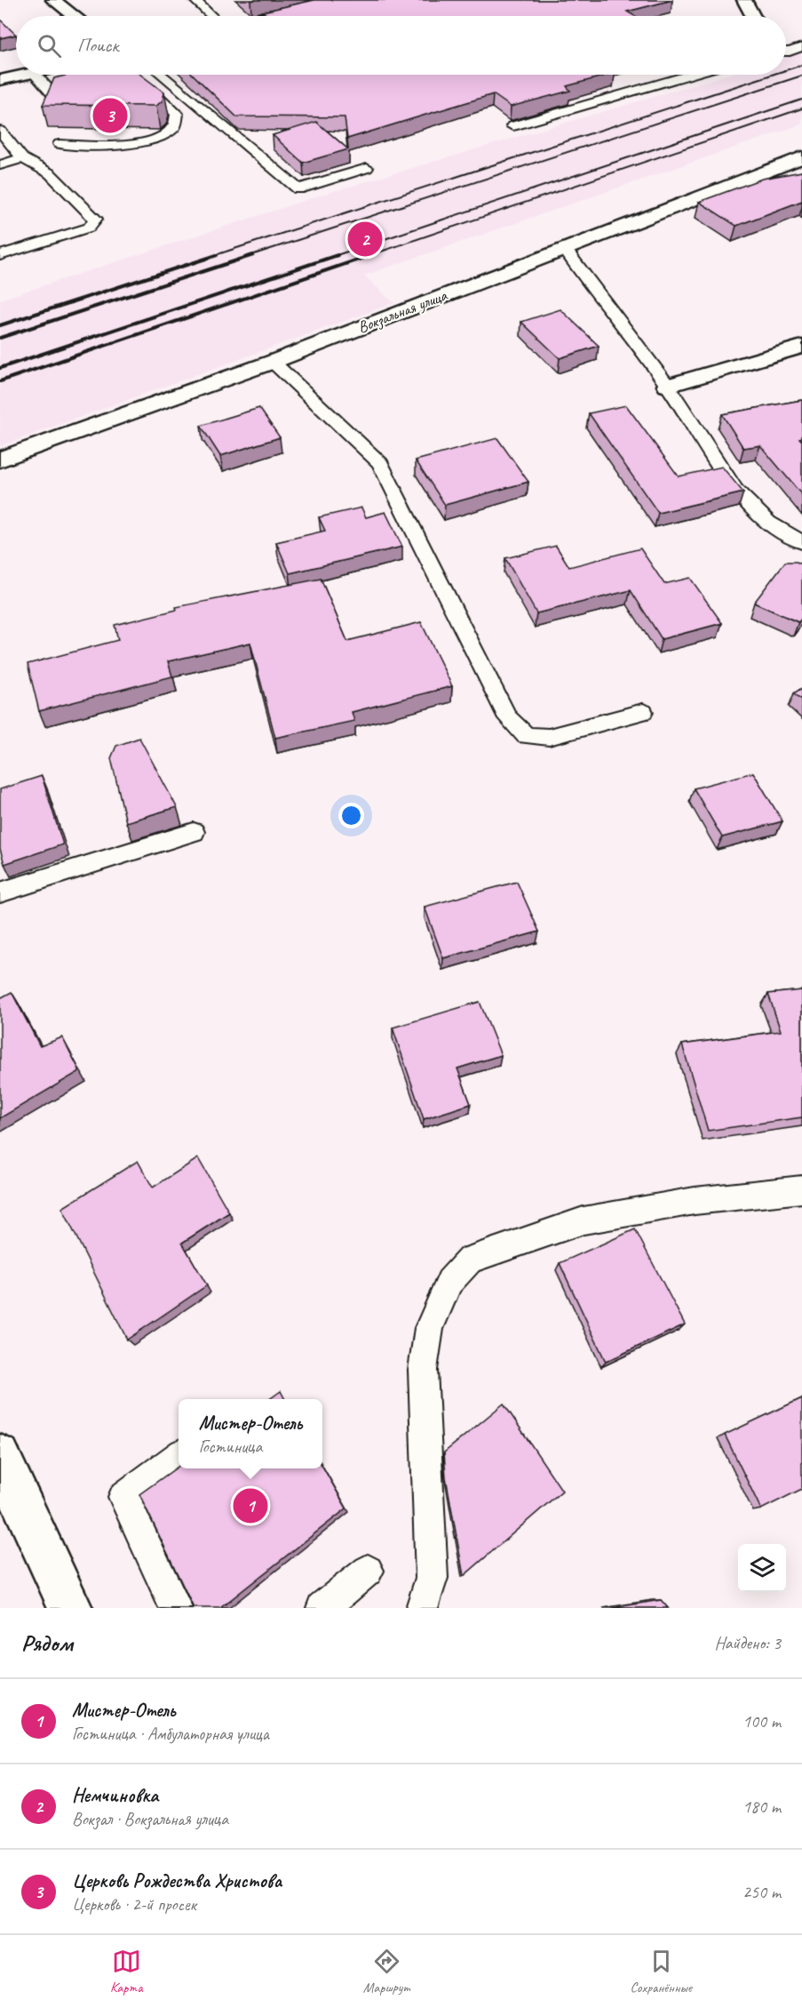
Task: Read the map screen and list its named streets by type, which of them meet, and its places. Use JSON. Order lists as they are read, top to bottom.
{
  "streets": {
    "street": ["Вокзальная улица"]
  },
  "page": {
    "search": "Поиск",
    "pins": ["3", "2", "1"],
    "popup": ["Мистер-Отель", "Гостиница"],
    "heading": ["Рядом", "Найдено: 3"],
    "list": [
      {
        "mark": "1",
        "name": "Мистер-Отель",
        "note": "Гостиница · Амбулаторная улица",
        "value": "100 m"
      },
      {
        "mark": "2",
        "name": "Немчиновка",
        "note": "Вокзал · Вокзальная улица",
        "value": "180 m"
      },
      {
        "mark": "3",
        "name": "Церковь Рождества Христова",
        "note": "Церковь · 2-й просек",
        "value": "250 m"
      }
    ],
    "nav": ["Карта", "Маршрут", "Сохранённые"]
  }
}
